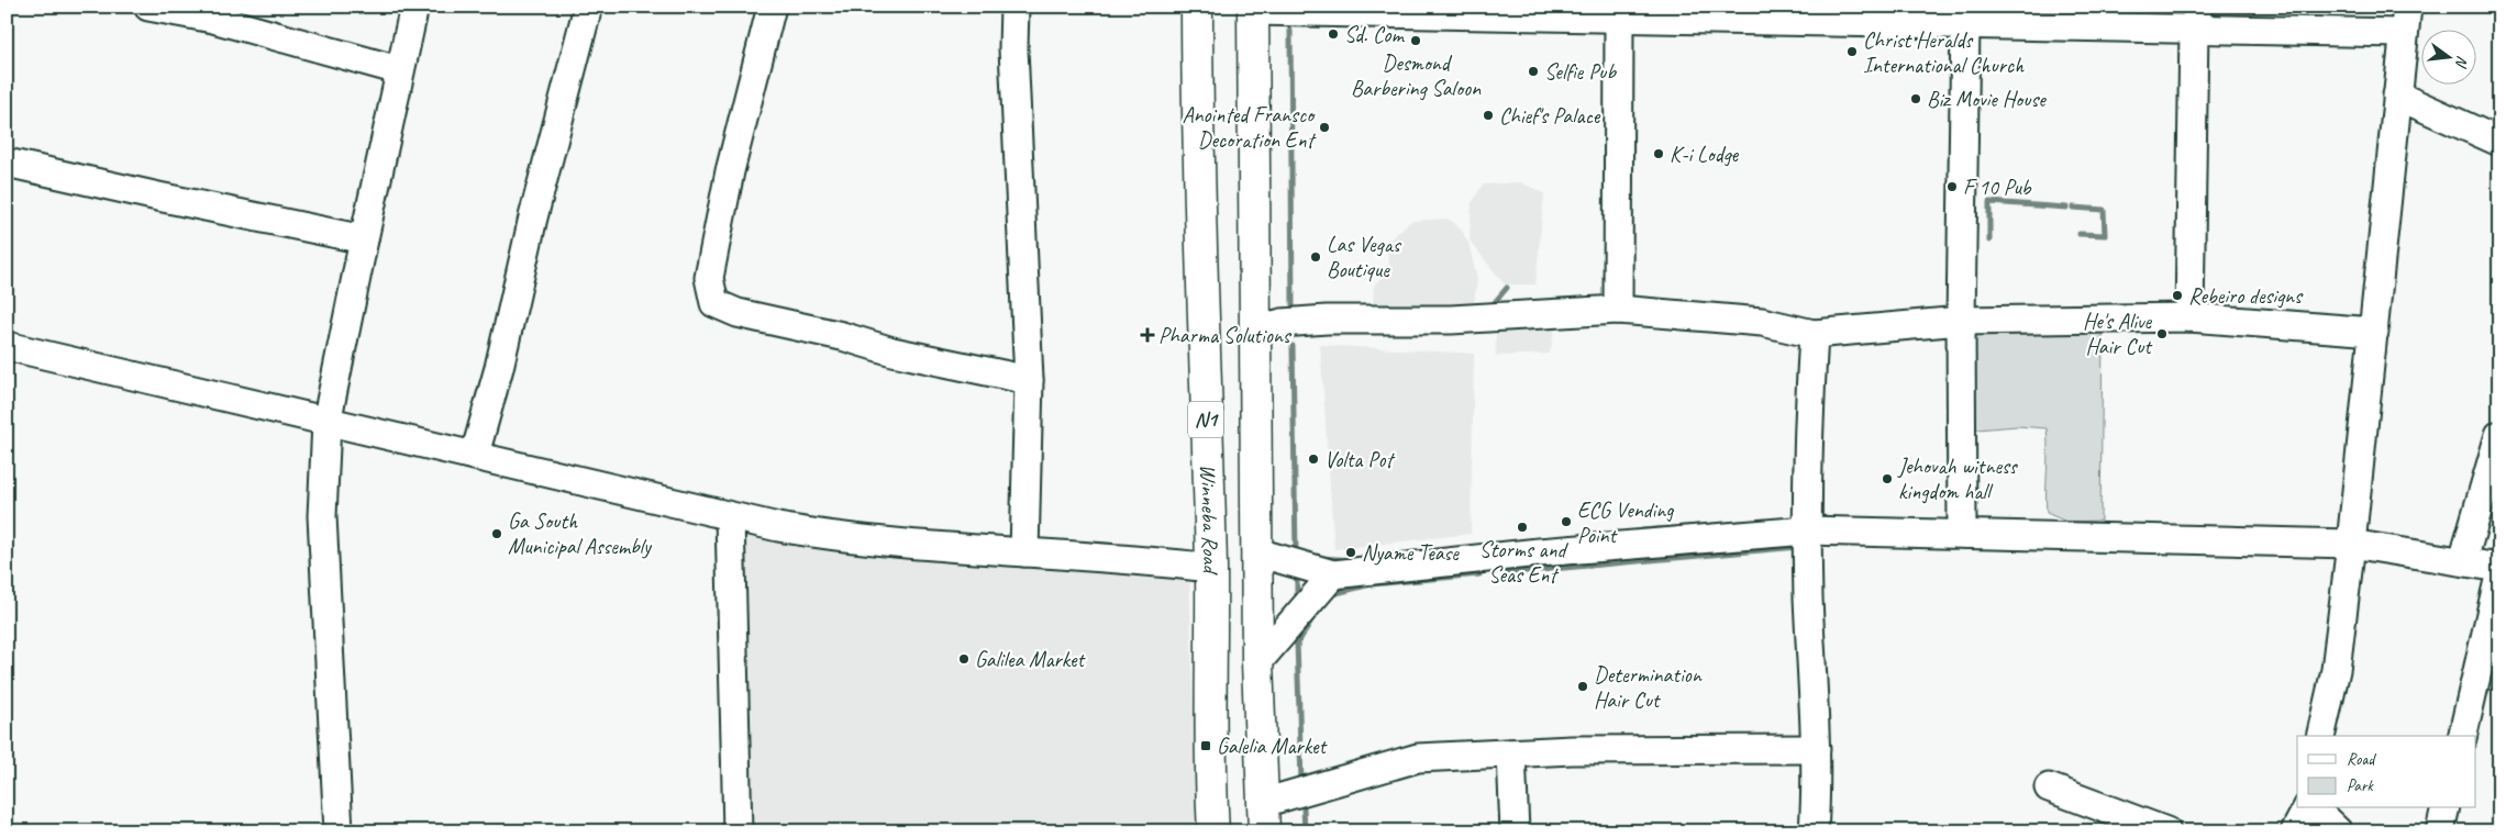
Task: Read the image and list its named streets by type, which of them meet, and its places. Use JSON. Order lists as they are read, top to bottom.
{
  "streets": {
    "highway": ["N1", "Winneba Road"]
  },
  "places": {
    "other": [
      "Sd. Com",
      "Desmond Barbering Saloon",
      "Christ Heralds International Church",
      "Selfie Pub",
      "Biz Movie House",
      "Chief's Palace",
      "Anointed Fransco Decoration Ent",
      "K-i Lodge",
      "F 10 Pub",
      "Las Vegas Boutique",
      "Rebeiro designs",
      "He's Alive Hair Cut",
      "Volta Pot",
      "Jehovah witness kingdom hall",
      "ECG Vending Point",
      "Storms and Seas Ent",
      "Ga South Municipal Assembly",
      "Nyame Tease",
      "Galilea Market",
      "Determination Hair Cut"
    ],
    "health": ["Pharma Solutions"],
    "transit": ["Galelia Market"]
  },
  "legend": ["Road", "Park"],
  "north": "right"
}
